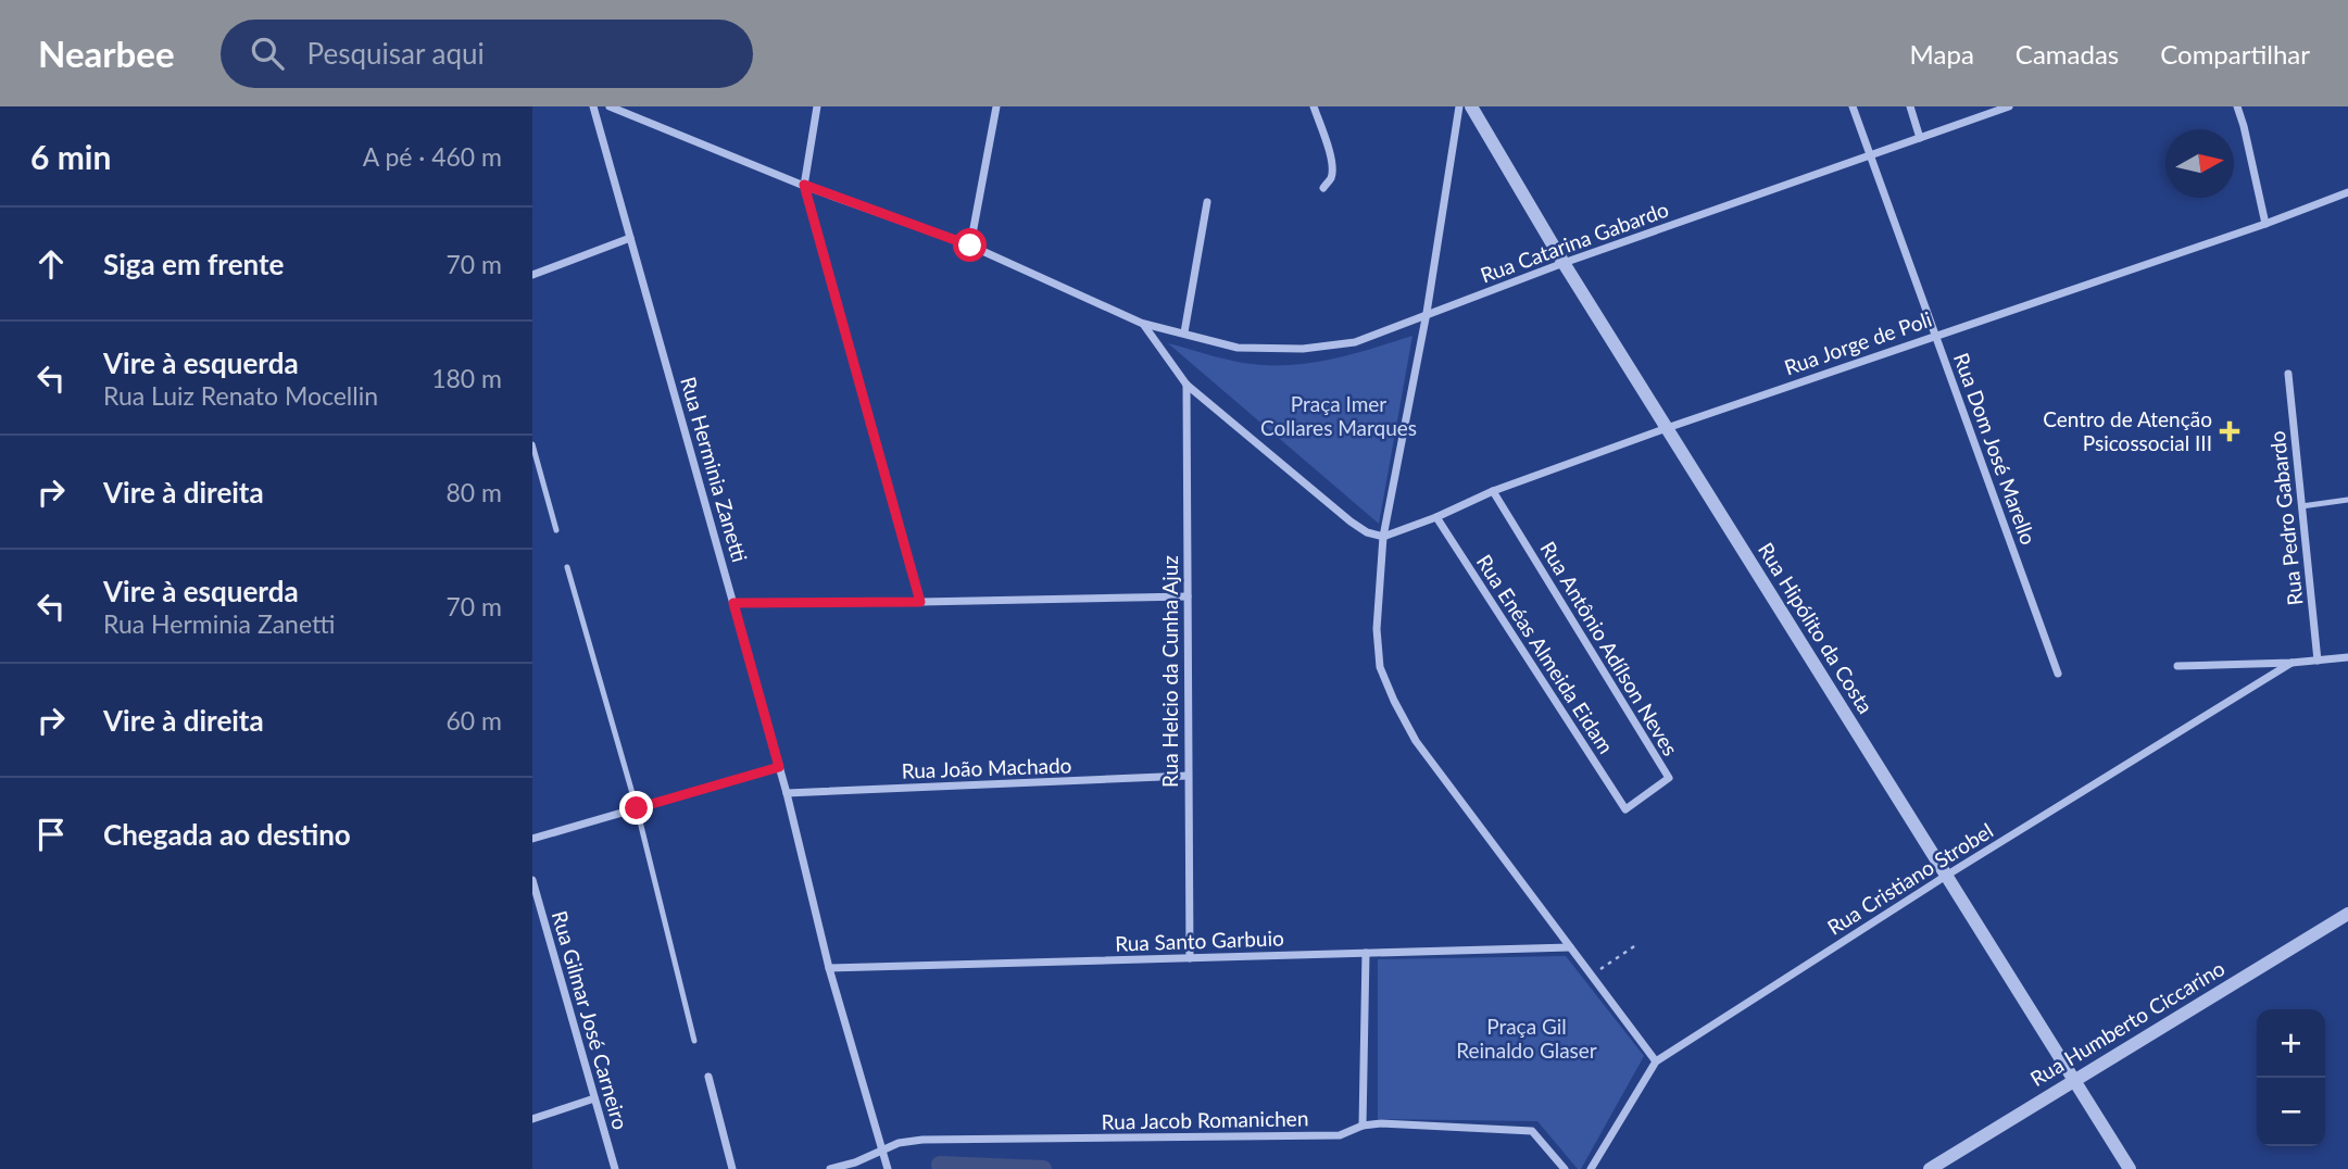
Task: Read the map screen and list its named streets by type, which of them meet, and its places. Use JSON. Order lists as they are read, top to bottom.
{
  "streets": {
    "street": [
      "Rua Catarina Gabardo",
      "Rua Jorge de Poli",
      "Rua Dom José Marello",
      "Rua Herminia Zanetti",
      "Rua Pedro Gabardo",
      "Rua Hipólito da Costa",
      "Rua Antônio Adílson Neves",
      "Rua Enéas Almeida Eidam",
      "Rua Helcio da Cunha Ajuz",
      "Rua João Machado",
      "Rua Cristiano Strobel",
      "Rua Santo Garbuio",
      "Rua Gilmar José Carneiro",
      "Rua Humberto Ciccarino",
      "Rua Jacob Romanichen"
    ]
  },
  "crossings": [
    ["Rua Catarina Gabardo", "Rua Dom José Marello"],
    ["Rua Catarina Gabardo", "Rua Hipólito da Costa"],
    ["Rua Jorge de Poli", "Rua Dom José Marello"],
    ["Rua Jorge de Poli", "Rua Hipólito da Costa"],
    ["Rua Jorge de Poli", "Rua Antônio Adílson Neves"],
    ["Rua Jorge de Poli", "Rua Enéas Almeida Eidam"],
    ["Rua Herminia Zanetti", "Rua João Machado"],
    ["Rua Herminia Zanetti", "Rua Santo Garbuio"],
    ["Rua Herminia Zanetti", "Rua Jacob Romanichen"],
    ["Rua Hipólito da Costa", "Rua Cristiano Strobel"],
    ["Rua Hipólito da Costa", "Rua Humberto Ciccarino"],
    ["Rua Antônio Adílson Neves", "Rua Enéas Almeida Eidam"],
    ["Rua Helcio da Cunha Ajuz", "Rua João Machado"],
    ["Rua Helcio da Cunha Ajuz", "Rua Santo Garbuio"]
  ],
  "parks": ["Praça Imer Collares Marques", "Praça Gil Reinaldo Glaser"],
  "places": {
    "health": ["Centro de Atenção Psicossocial III"]
  },
  "north": "right",
  "page": {
    "header": "Nearbee",
    "search": "Pesquisar aqui",
    "nav": ["Mapa", "Camadas", "Compartilhar"],
    "heading": ["6 min", "A pé · 460 m"],
    "list": [
      ["Siga em frente", "70 m"],
      ["Vire à esquerda", "Rua Luiz Renato Mocellin", "180 m"],
      ["Vire à direita", "80 m"],
      ["Vire à esquerda", "Rua Herminia Zanetti", "70 m"],
      ["Vire à direita", "60 m"],
      "Chegada ao destino"
    ],
    "map_buttons": ["+", "−"]
  }
}
